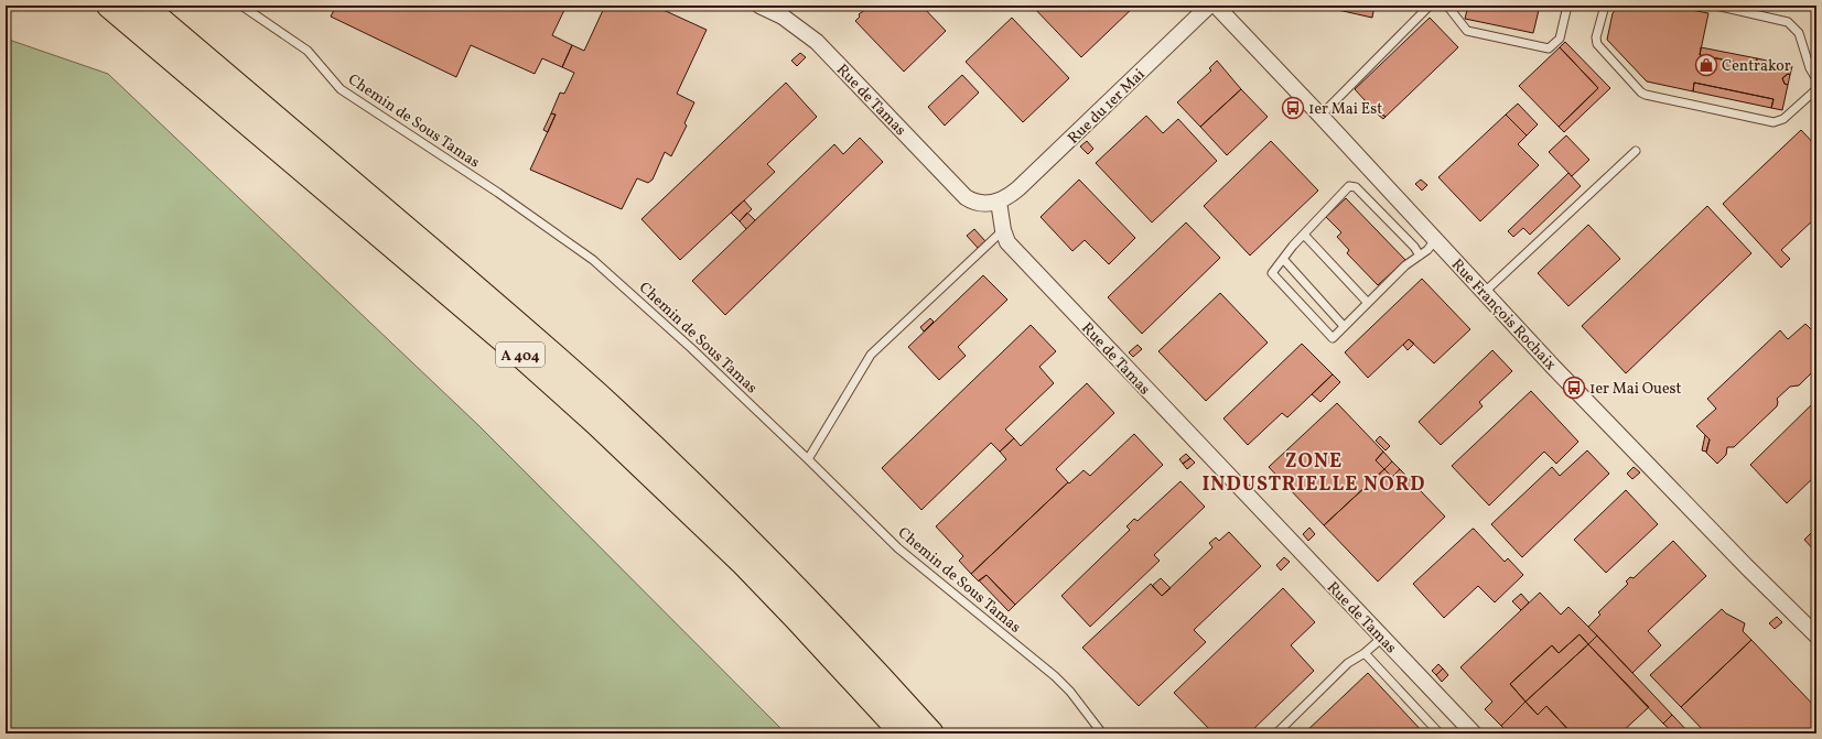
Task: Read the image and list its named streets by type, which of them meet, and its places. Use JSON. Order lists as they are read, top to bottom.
{
  "streets": {
    "highway": ["A 404"],
    "street": ["Rue de Tamas", "Rue du 1er Mai", "Rue François Rochaix"],
    "lane": ["Chemin de Sous Tamas"]
  },
  "crossings": [
    ["Rue de Tamas", "Rue du 1er Mai"]
  ],
  "districts": ["ZONE INDUSTRIELLE NORD"],
  "places": {
    "shop": ["Centrakor"],
    "bus stop": ["1er Mai Est", "1er Mai Ouest"]
  }
}
